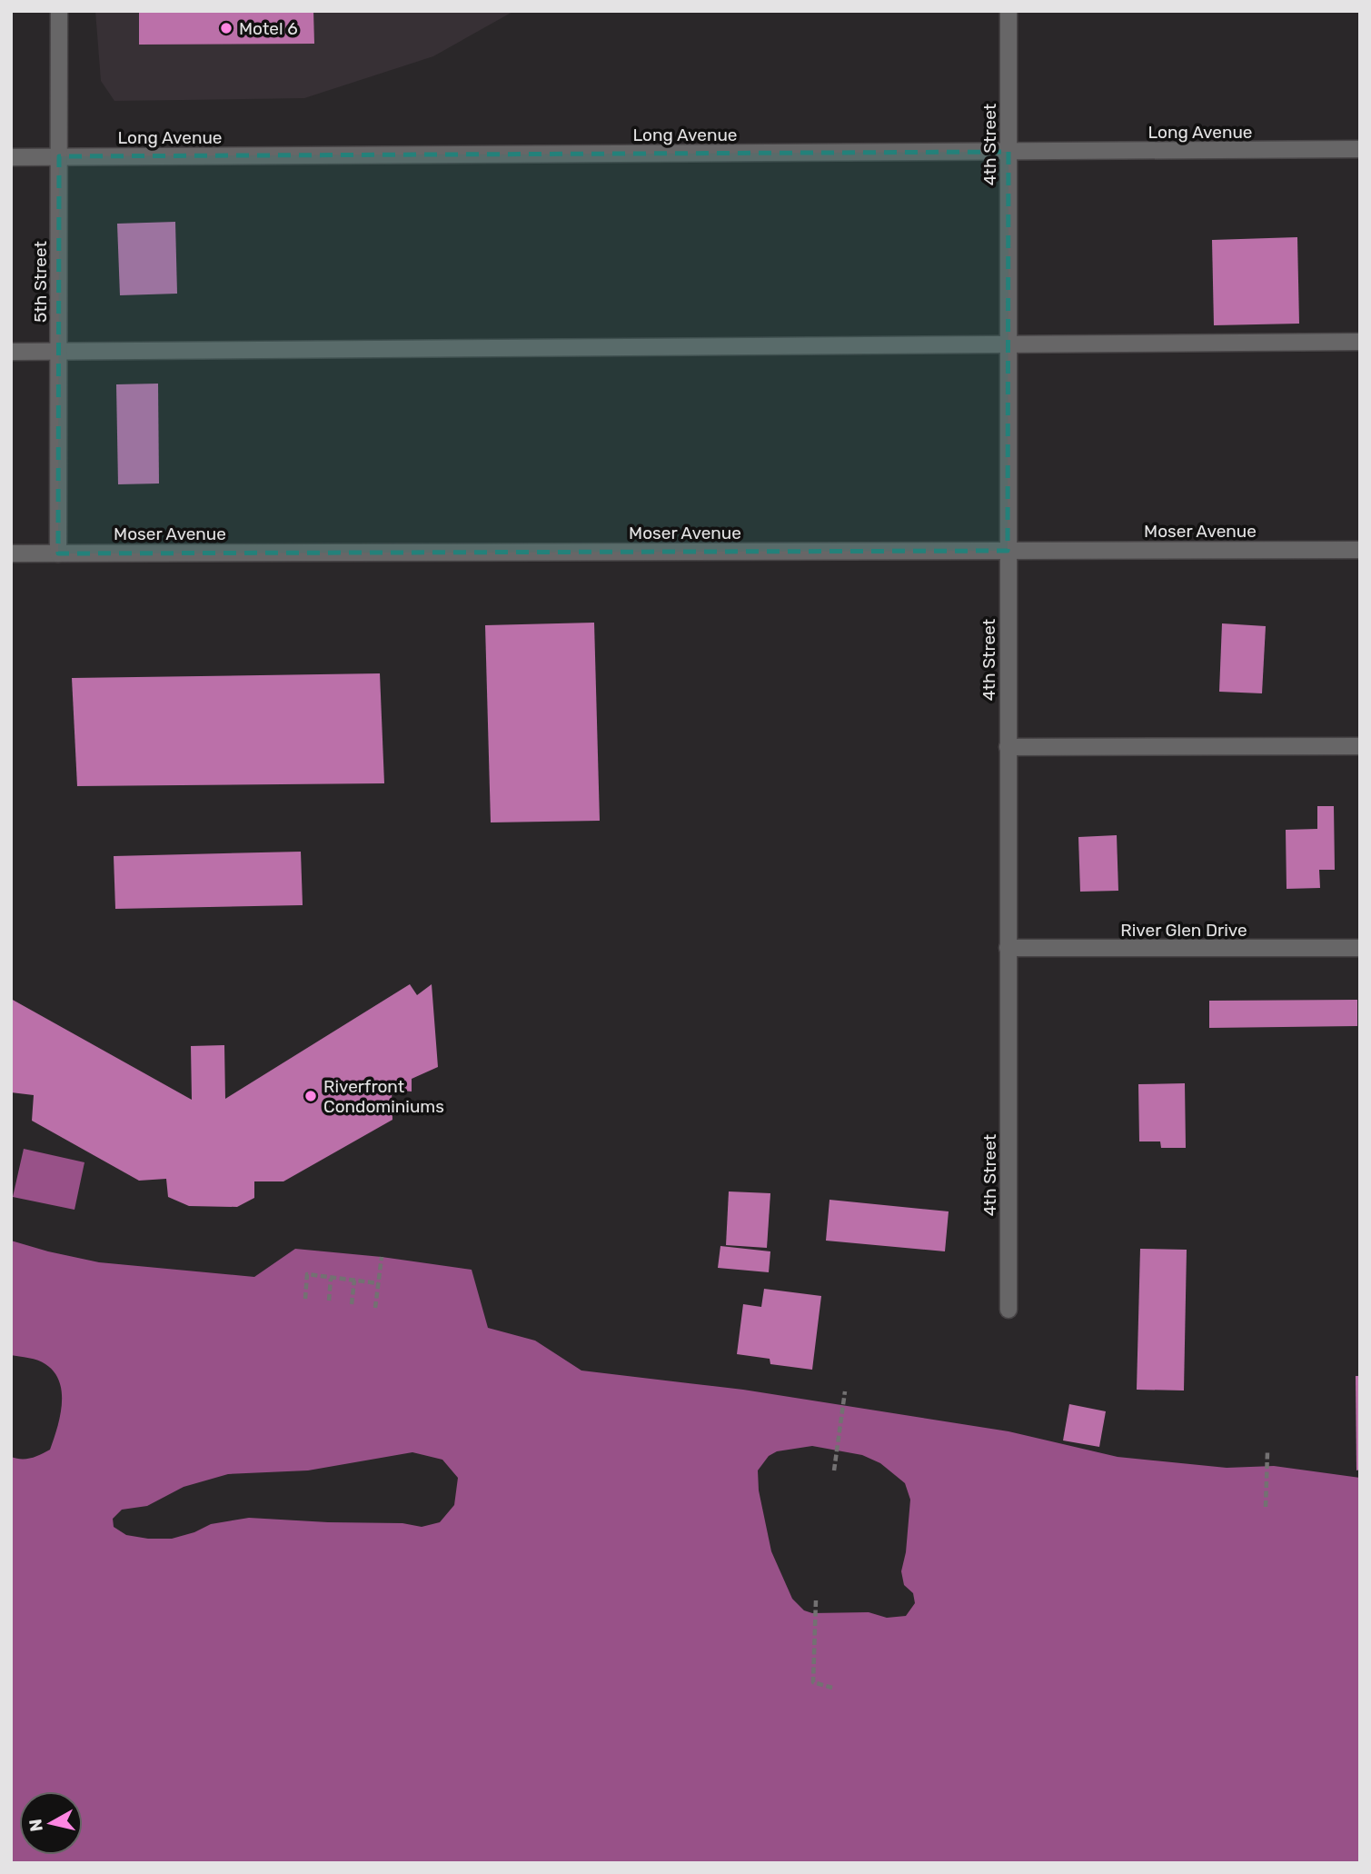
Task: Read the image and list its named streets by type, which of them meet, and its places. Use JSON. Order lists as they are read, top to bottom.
{
  "streets": {
    "street": [
      "Long Avenue",
      "4th Street",
      "5th Street",
      "Moser Avenue",
      "River Glen Drive"
    ]
  },
  "crossings": [
    ["Long Avenue", "4th Street"],
    ["Long Avenue", "5th Street"],
    ["4th Street", "Moser Avenue"],
    ["4th Street", "River Glen Drive"],
    ["5th Street", "Moser Avenue"]
  ],
  "places": ["Motel 6", "Riverfront Condominiums"],
  "north": "left"
}
